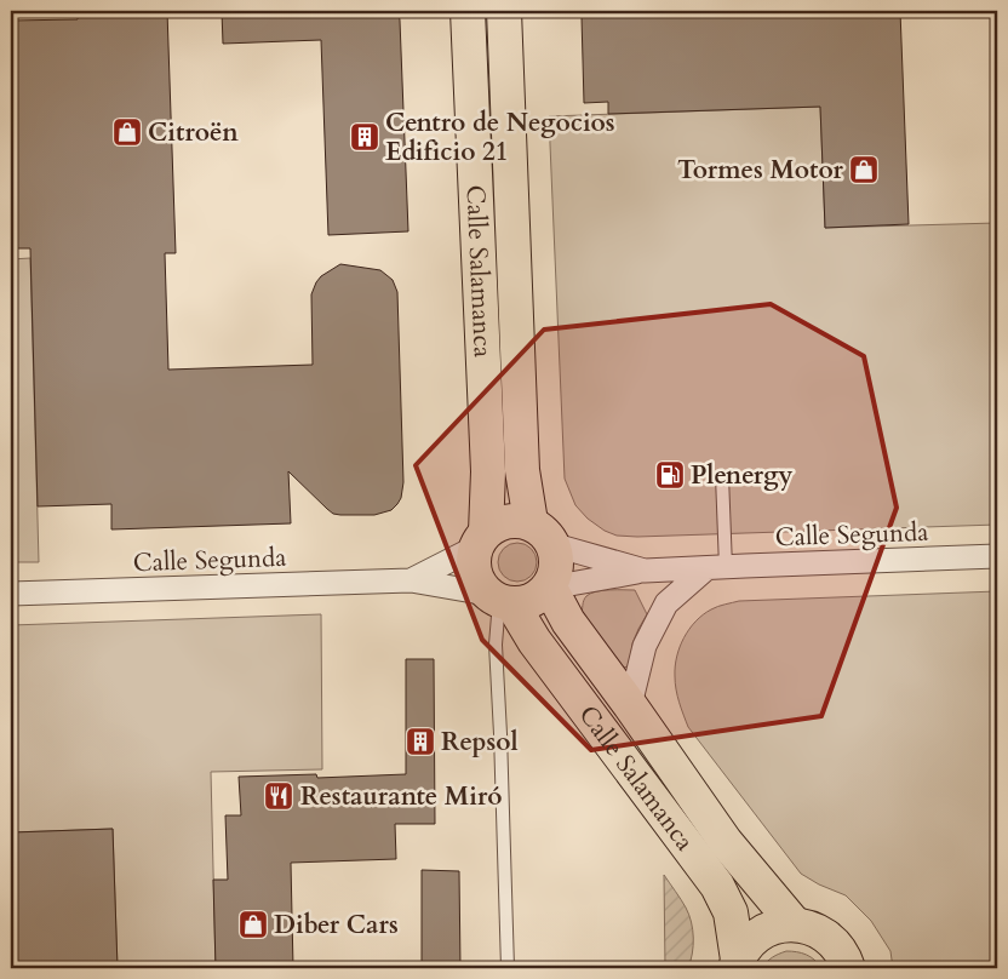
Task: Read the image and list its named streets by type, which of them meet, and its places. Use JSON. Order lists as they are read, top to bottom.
{
  "streets": {
    "main road": ["Calle Salamanca"],
    "street": ["Calle Segunda"]
  },
  "crossings": [
    ["Calle Salamanca", "Calle Segunda"]
  ],
  "places": {
    "shop": ["Citroën", "Tormes Motor", "Diber Cars"],
    "building": ["Centro de Negocios Edificio 21", "Repsol"],
    "fuel station": ["Plenergy"],
    "restaurant": ["Restaurante Miró"]
  }
}
